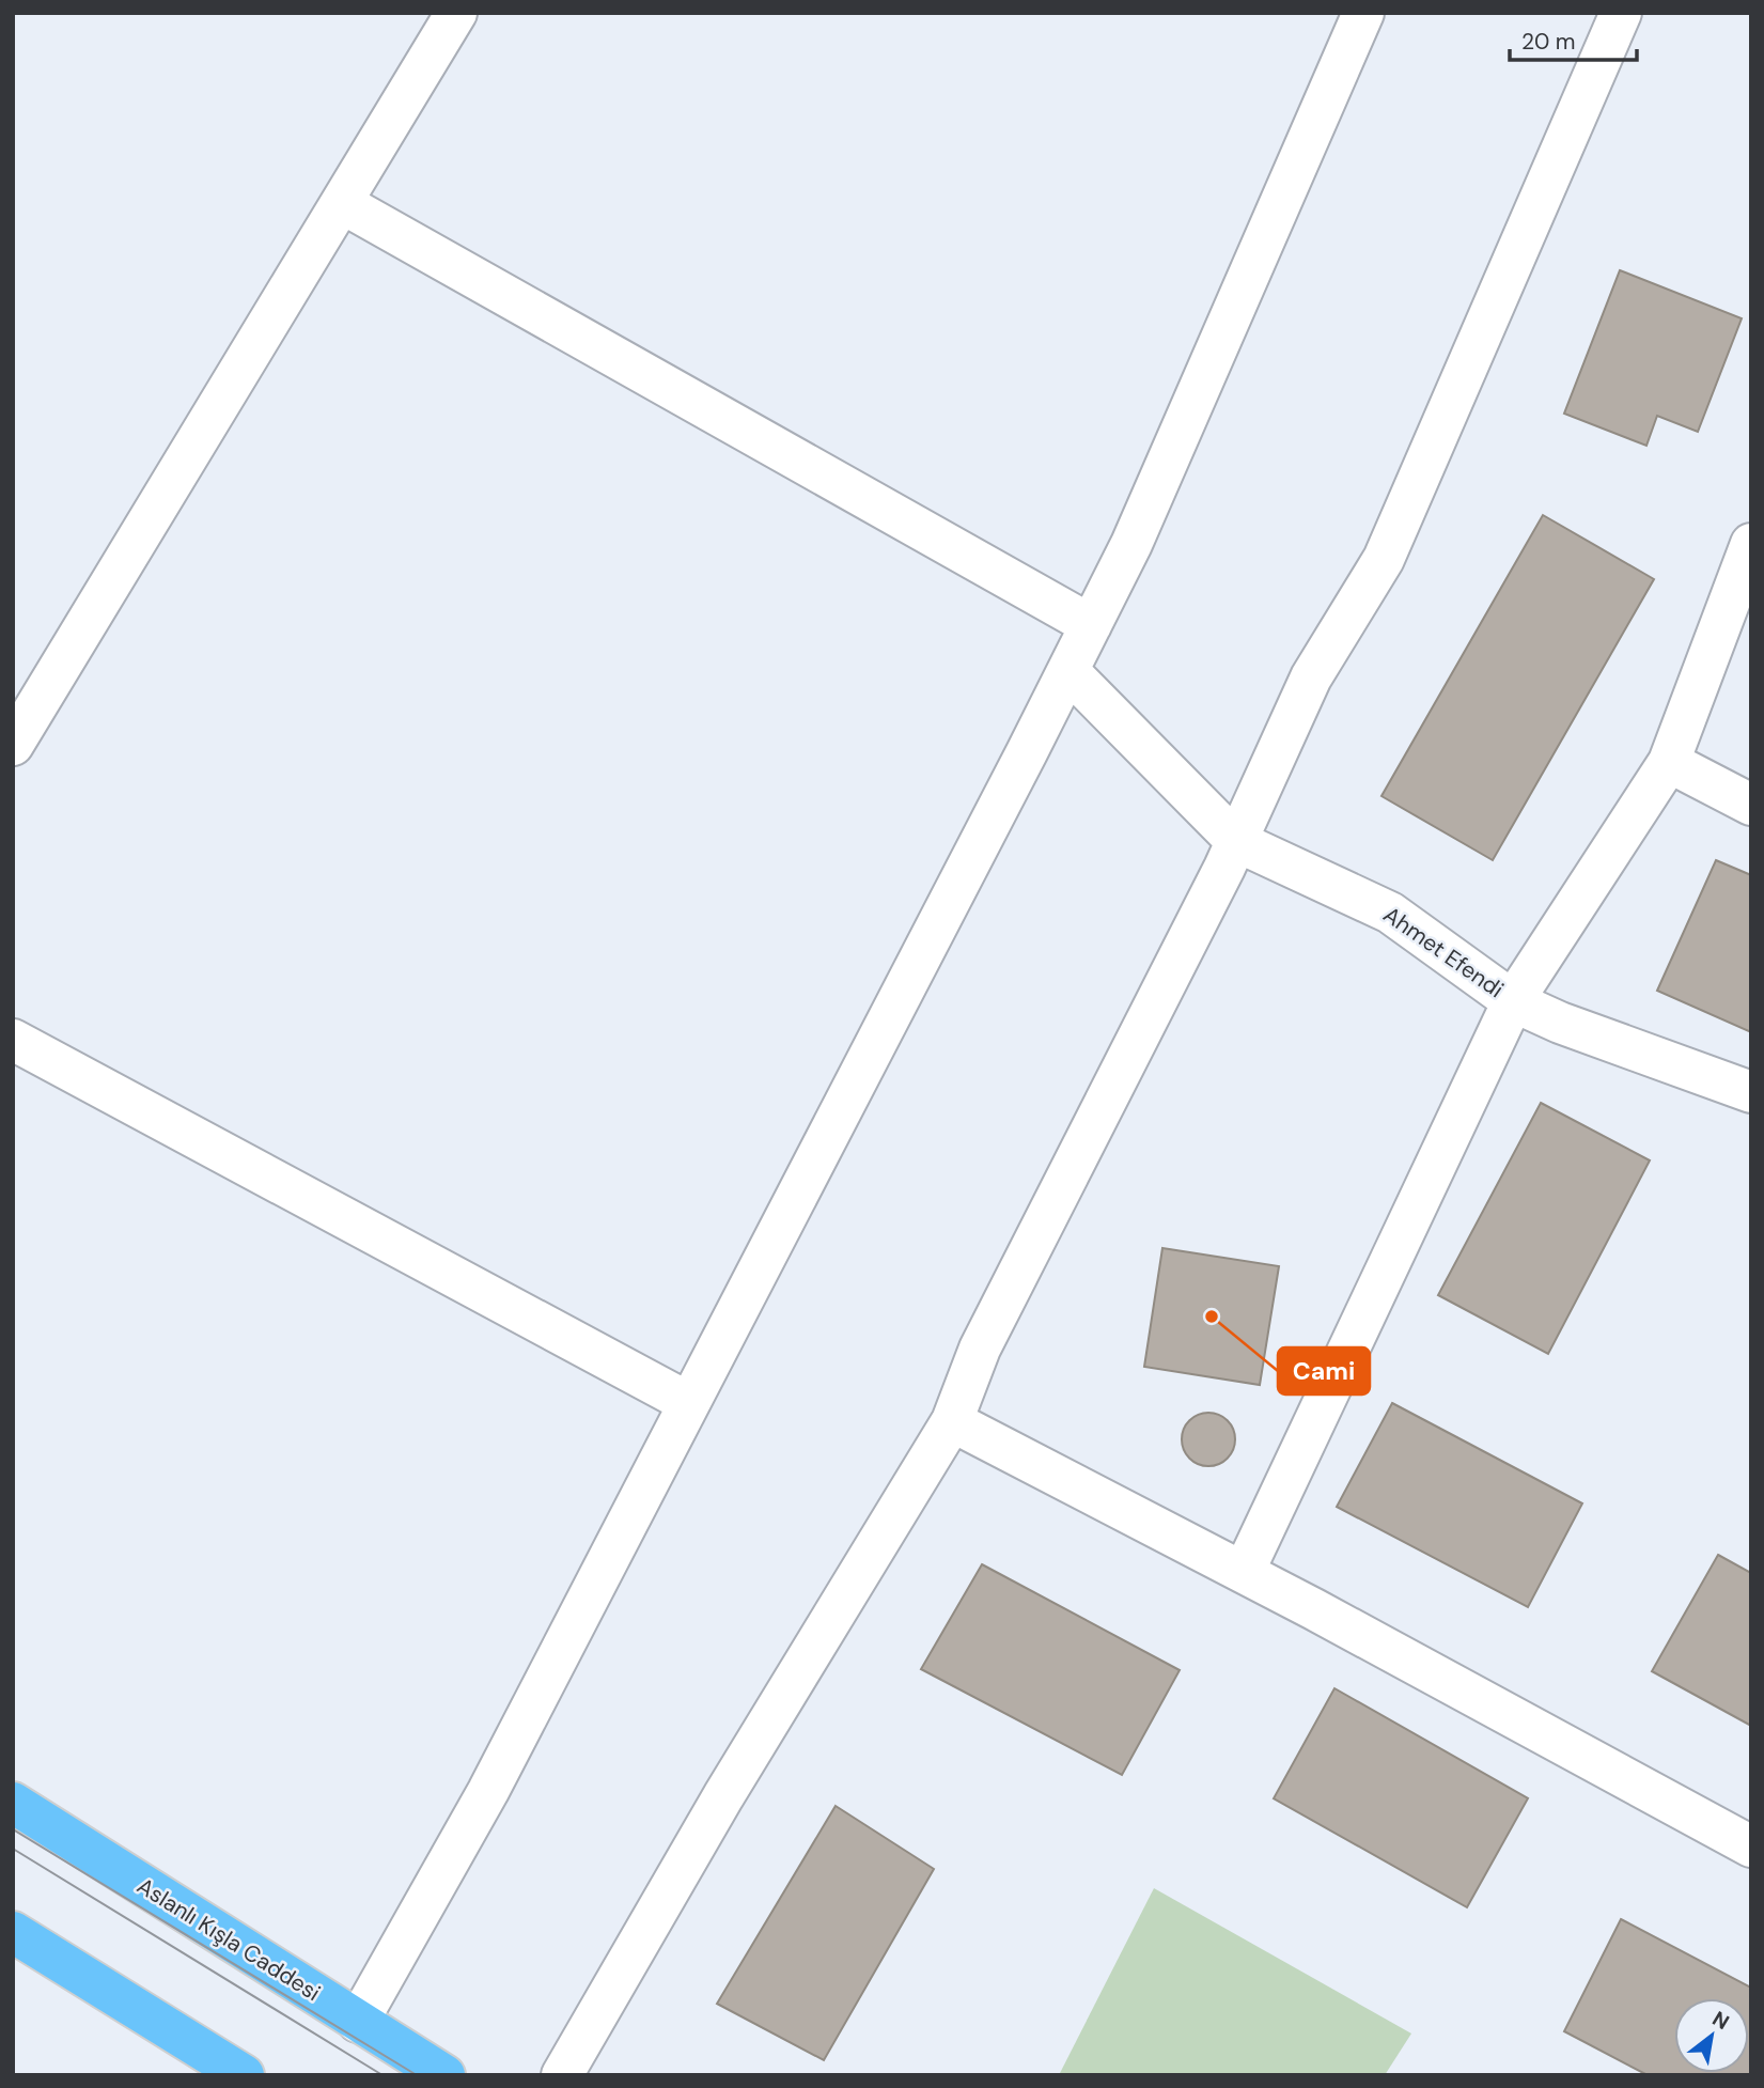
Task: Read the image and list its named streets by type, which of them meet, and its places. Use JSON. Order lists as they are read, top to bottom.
{
  "streets": {
    "main road": ["Aslanlı Kışla Caddesi"],
    "street": ["Ahmet Efendi"]
  },
  "places": ["Cami"],
  "scale_bar": "20 m",
  "north": "top right"
}
